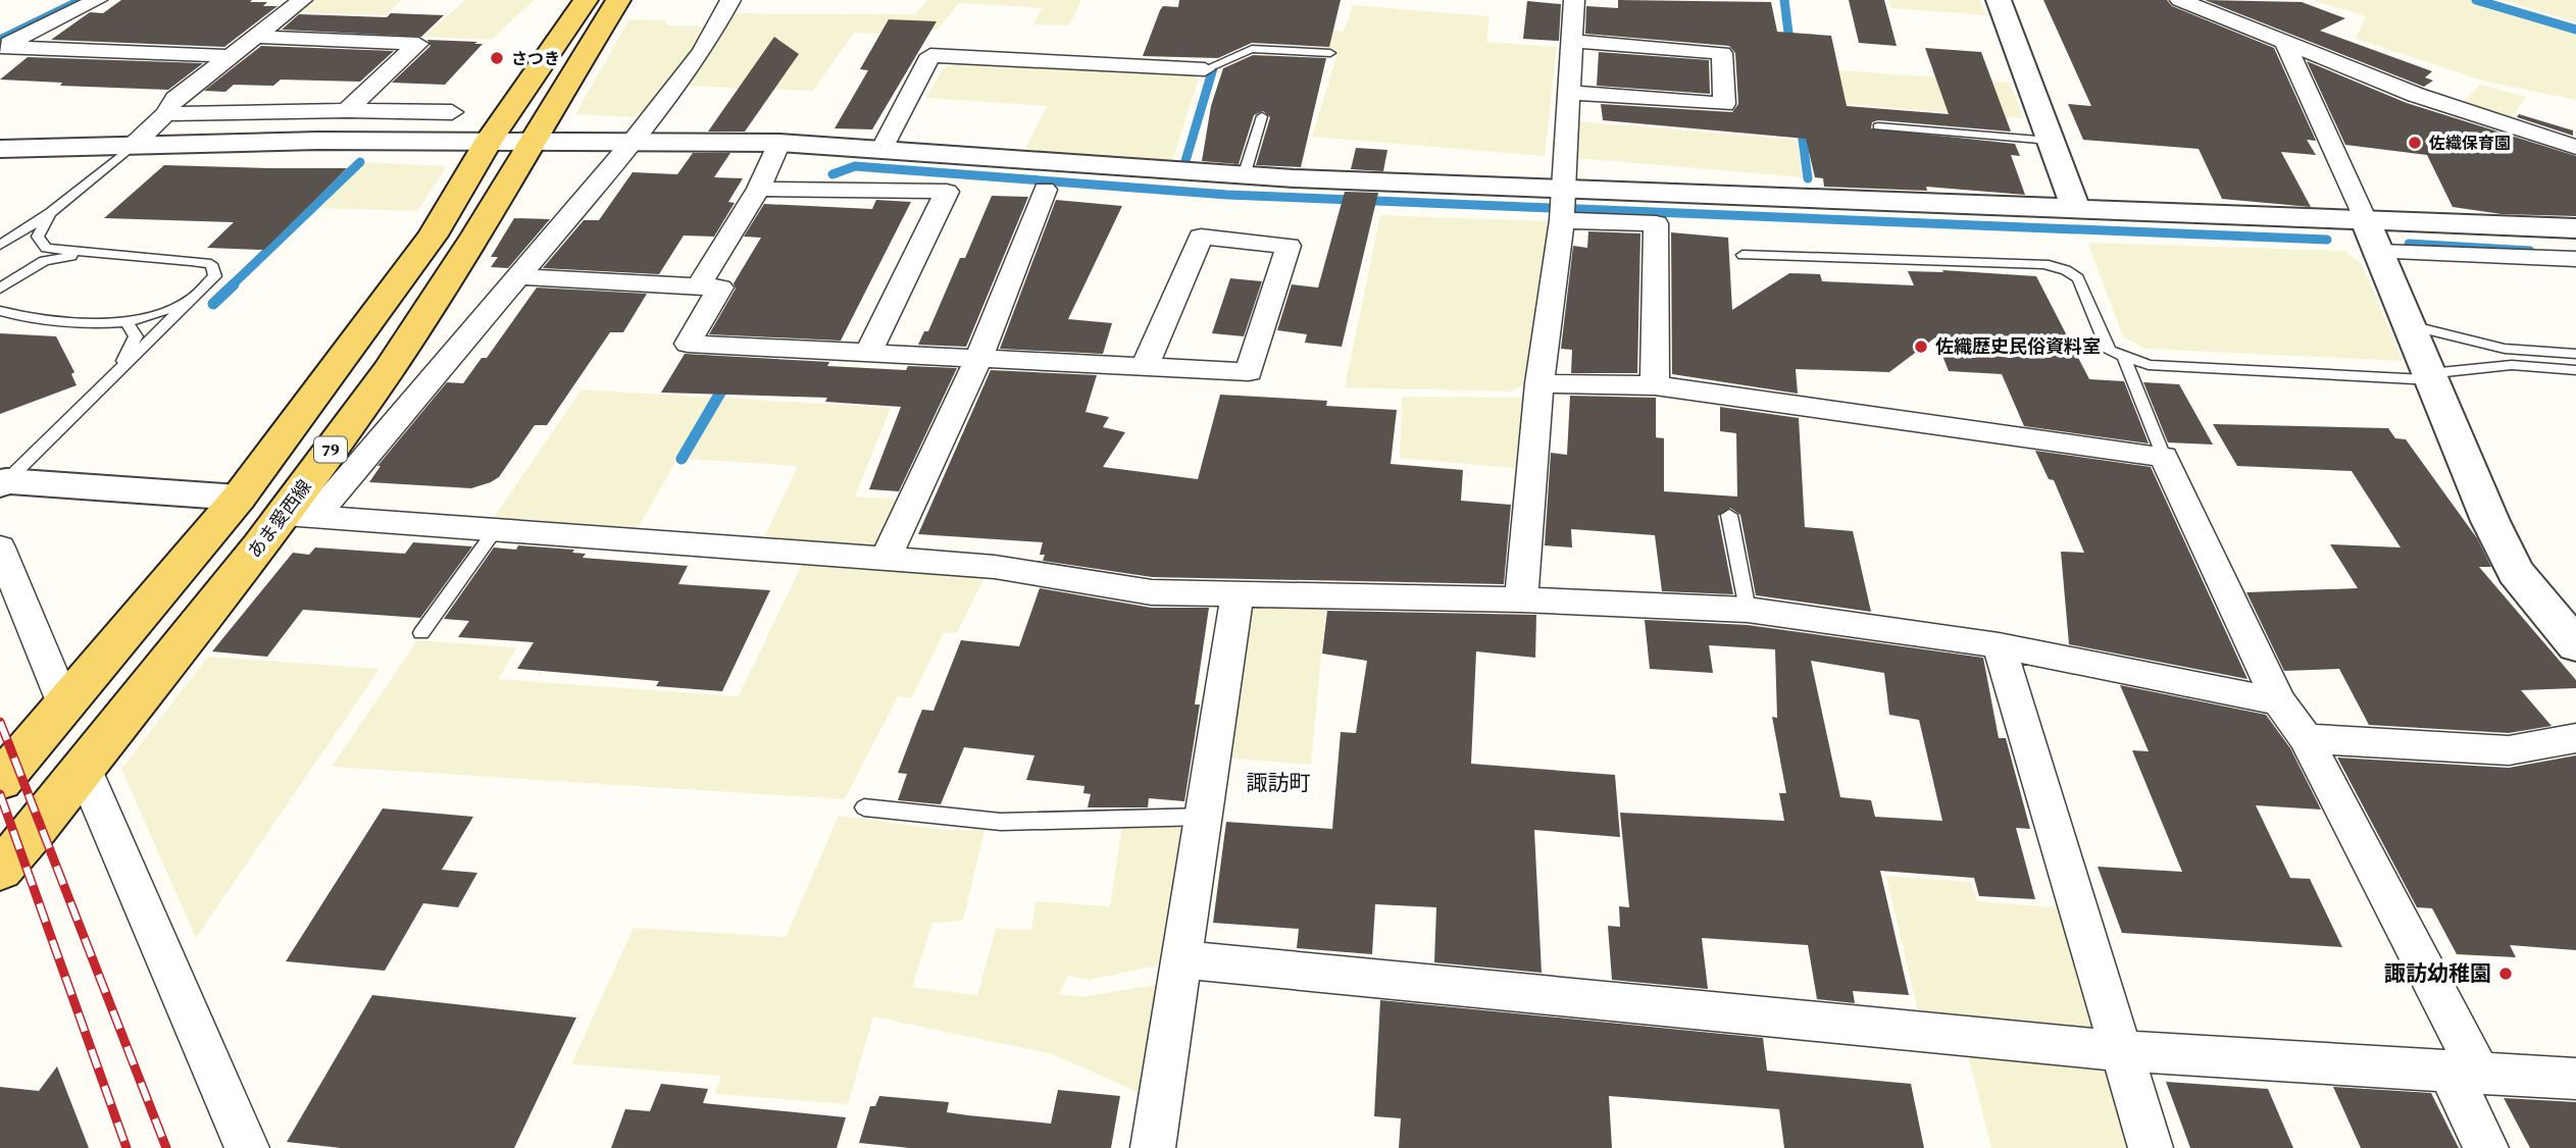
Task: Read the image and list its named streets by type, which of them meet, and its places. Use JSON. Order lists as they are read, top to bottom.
{
  "streets": {
    "main road": ["79", "あま愛西線"]
  },
  "districts": ["諏訪町"],
  "places": [
    "さつき",
    "佐織保育園",
    "佐織歴史民俗資料室",
    "諏訪幼稚園"
  ]
}
